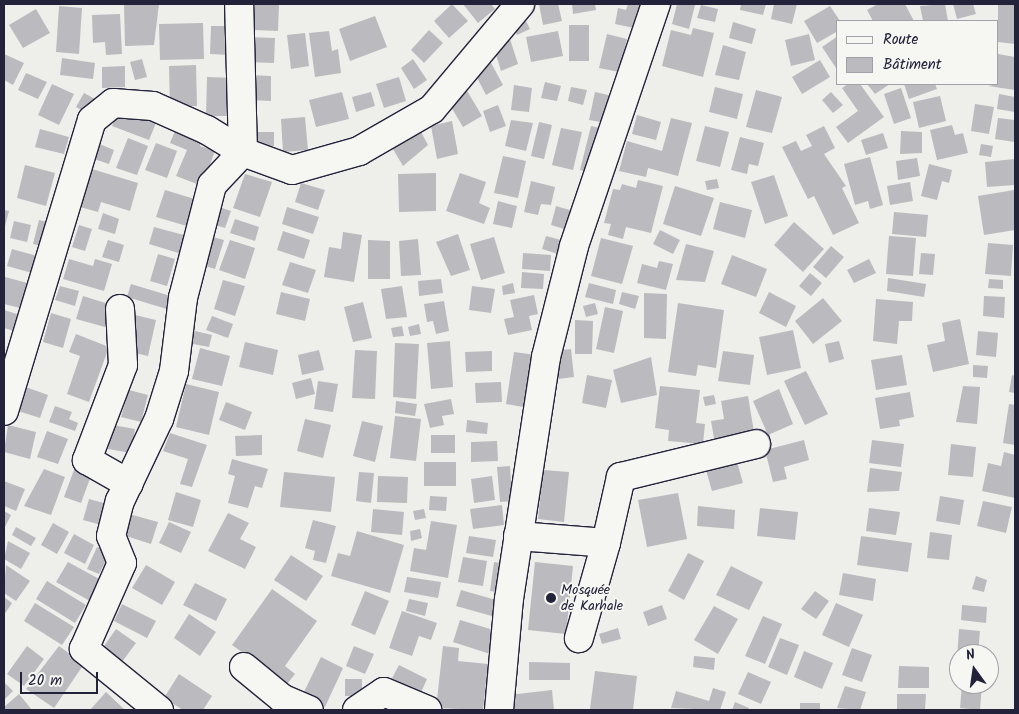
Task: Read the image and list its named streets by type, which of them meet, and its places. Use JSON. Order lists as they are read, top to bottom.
{
  "places": ["Mosquée de Karhale"],
  "legend": ["Route", "Bâtiment"],
  "scale_bar": "20 m",
  "north": "top"
}
